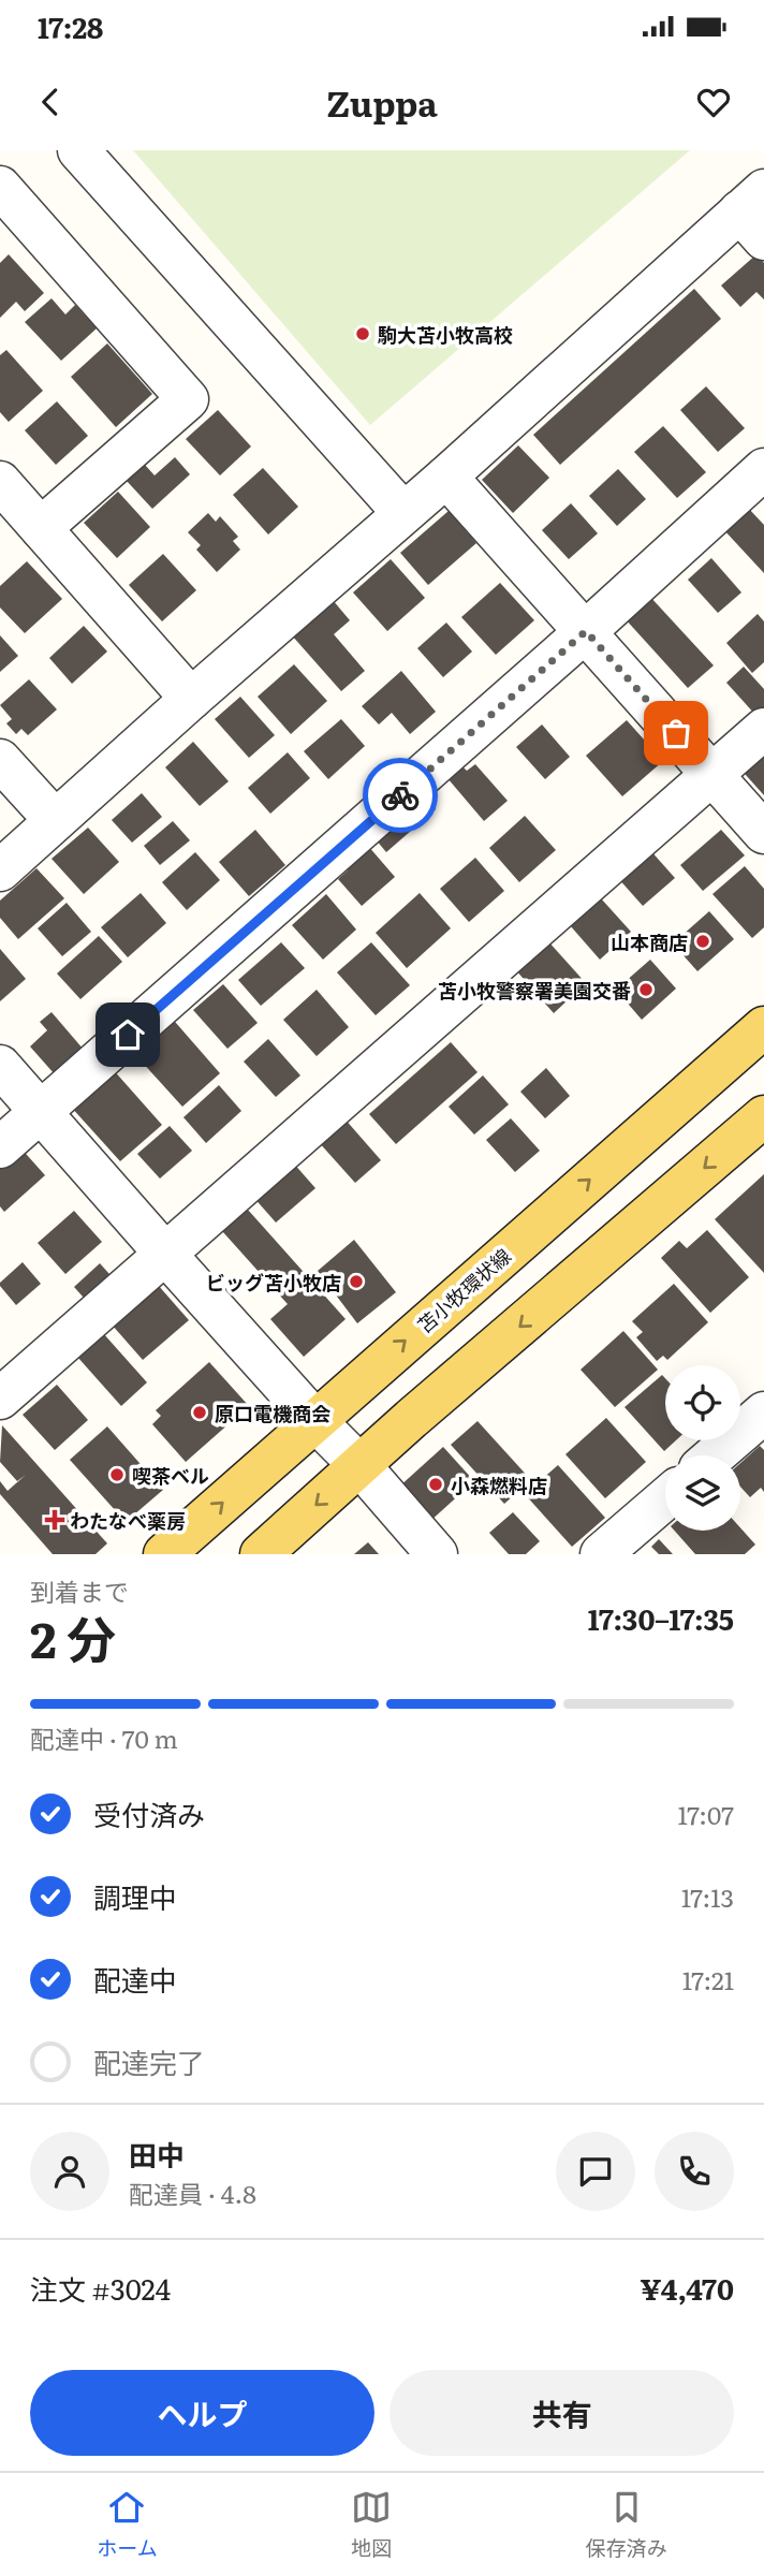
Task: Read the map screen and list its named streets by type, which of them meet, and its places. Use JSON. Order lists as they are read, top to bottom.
{
  "streets": {
    "main road": ["苫小牧環状線"]
  },
  "places": {
    "other": [
      "駒大苫小牧高校",
      "山本商店",
      "苫小牧警察署美園交番",
      "ビッグ苫小牧店",
      "原口電機商会",
      "喫茶ベル",
      "小森燃料店"
    ],
    "health": ["わたなべ薬房"]
  },
  "page": {
    "status": "17:28",
    "header": "Zuppa",
    "heading": ["2 分", "到着まで", "17:30–17:35"],
    "panel": [
      "田中",
      "配達員 · 4.8",
      "注文 #3024",
      "¥4,470"
    ],
    "bar": "配達中 · 70 m",
    "list": [
      ["受付済み", "17:07"],
      ["調理中", "17:13"],
      ["配達中", "17:21"],
      "配達完了"
    ],
    "buttons": ["ヘルプ", "共有"],
    "tabs": ["ホーム", "地図", "保存済み"]
  }
}
